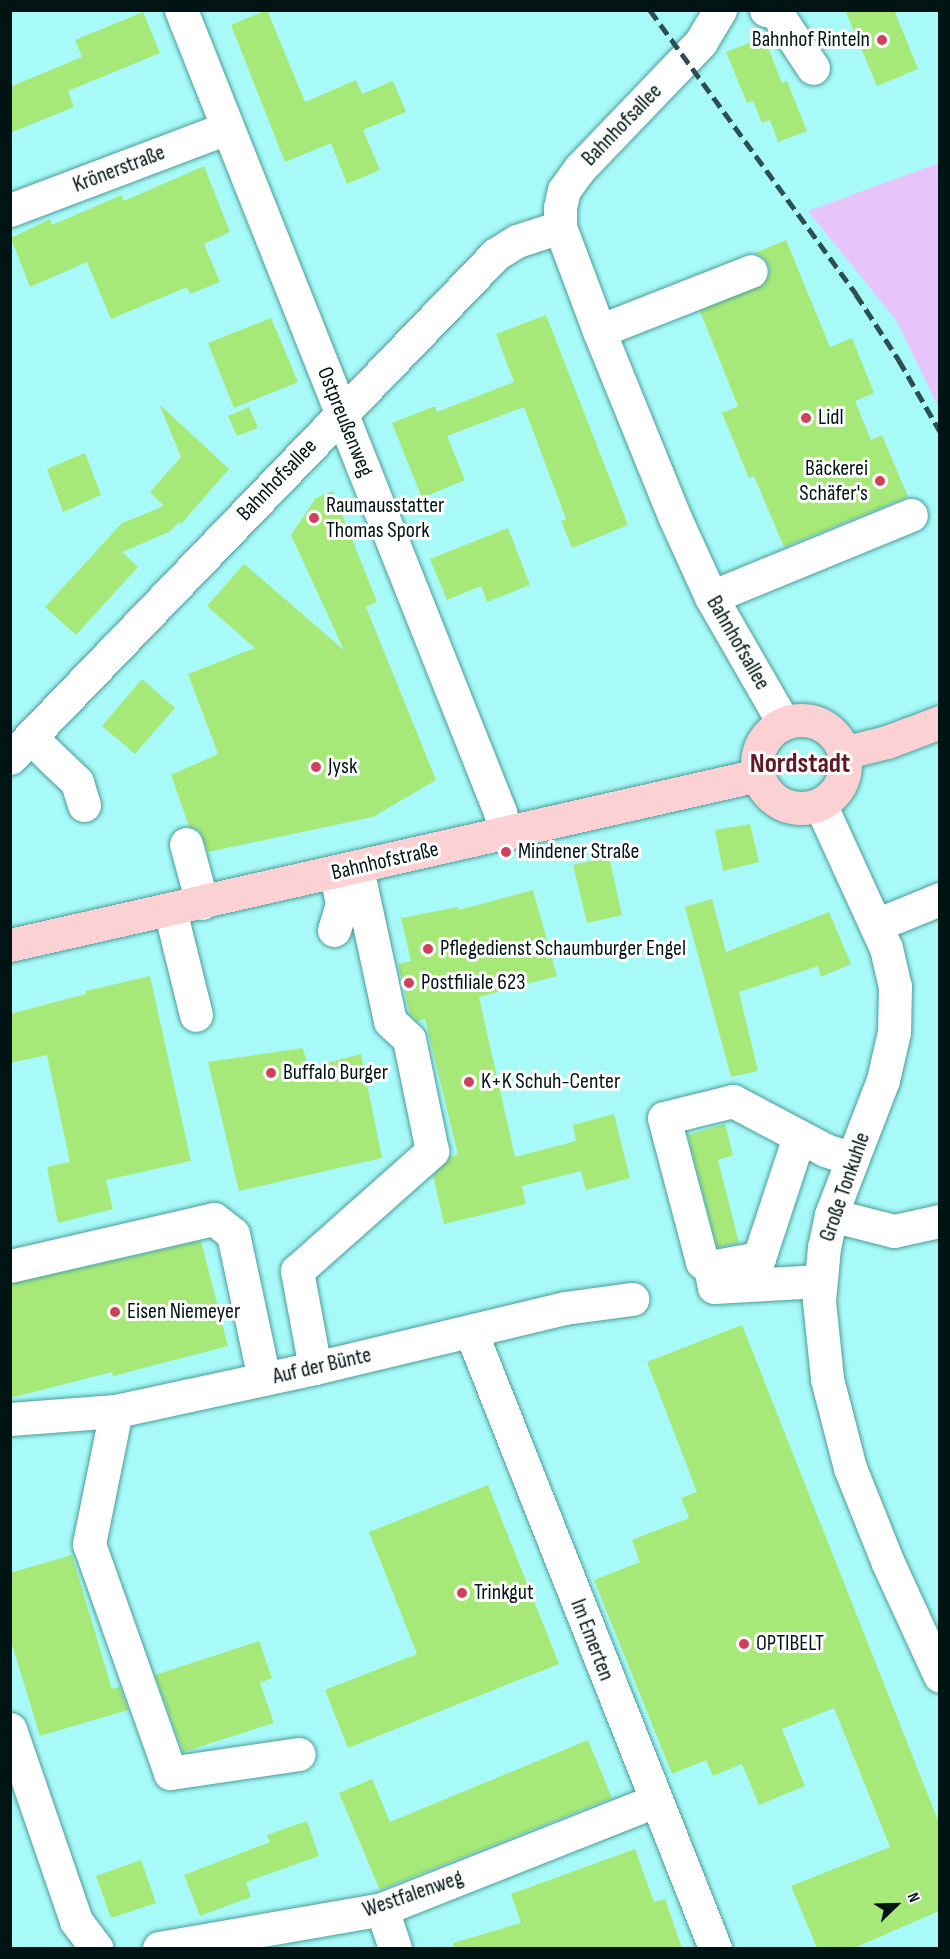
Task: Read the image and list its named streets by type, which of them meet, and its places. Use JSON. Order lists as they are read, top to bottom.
{
  "streets": {
    "main road": ["Bahnhofstraße"],
    "street": [
      "Bahnhofsallee",
      "Krönerstraße",
      "Ostpreußenweg",
      "Große Tonkuhle",
      "Auf der Bünte",
      "Im Emerten",
      "Westfalenweg"
    ]
  },
  "crossings": [
    ["Bahnhofsallee", "Ostpreußenweg"],
    ["Bahnhofsallee", "Bahnhofstraße"],
    ["Bahnhofsallee", "Große Tonkuhle"],
    ["Krönerstraße", "Ostpreußenweg"],
    ["Ostpreußenweg", "Bahnhofstraße"],
    ["Bahnhofstraße", "Große Tonkuhle"],
    ["Auf der Bünte", "Im Emerten"],
    ["Im Emerten", "Westfalenweg"]
  ],
  "districts": ["Nordstadt"],
  "places": [
    "Bahnhof Rinteln",
    "Lidl",
    "Bäckerei Schäfer's",
    "Raumausstatter Thomas Spork",
    "Jysk",
    "Mindener Straße",
    "Pflegedienst Schaumburger Engel",
    "Postfiliale 623",
    "Buffalo Burger",
    "K+K Schuh-Center",
    "Eisen Niemeyer",
    "Trinkgut",
    "OPTIBELT"
  ],
  "north": "top right"
}
